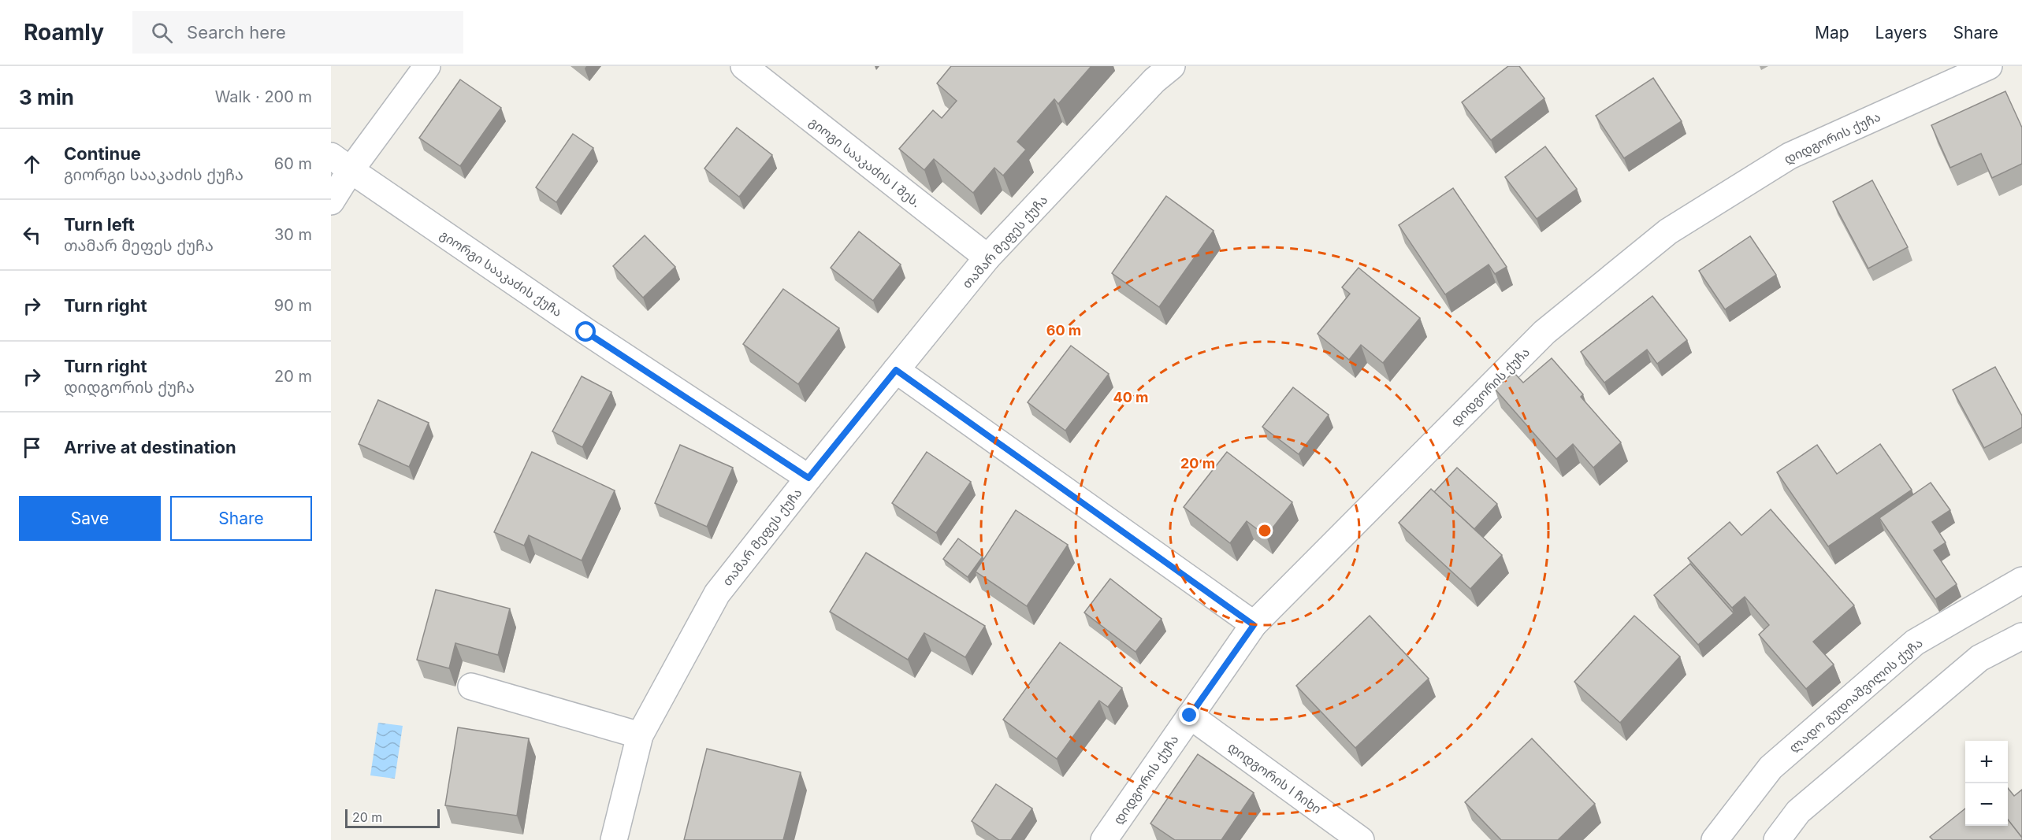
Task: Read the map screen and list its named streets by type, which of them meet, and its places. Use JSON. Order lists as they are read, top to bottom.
{
  "streets": {
    "street": [
      "დიდგორის ქუჩა",
      "გიოგი სააკაძის I შეს.",
      "თამარ მეფეს ქუჩა",
      "გიორგი სააკაძის ქუჩა",
      "ლადო გუდიაშვილის ქუჩა",
      "დიდგორის I ჩიხი"
    ]
  },
  "crossings": [
    ["დიდგორის ქუჩა", "დიდგორის I ჩიხი"],
    ["გიოგი სააკაძის I შეს.", "თამარ მეფეს ქუჩა"],
    ["თამარ მეფეს ქუჩა", "გიორგი სააკაძის ქუჩა"]
  ],
  "scale_bar": "20 m",
  "page": {
    "header": "Roamly",
    "search": "Search here",
    "nav": ["Map", "Layers", "Share"],
    "heading": ["3 min", "Walk · 200 m"],
    "list": [
      ["Continue", "გიორგი სააკაძის ქუჩა", "60 m"],
      ["Turn left", "თამარ მეფეს ქუჩა", "30 m"],
      ["Turn right", "90 m"],
      ["Turn right", "დიდგორის ქუჩა", "20 m"],
      "Arrive at destination"
    ],
    "buttons": ["Save", "Share"],
    "map_buttons": ["+", "−"],
    "scale": "20 m"
  },
  "rings": ["60 m", "40 m", "20 m"]
}
